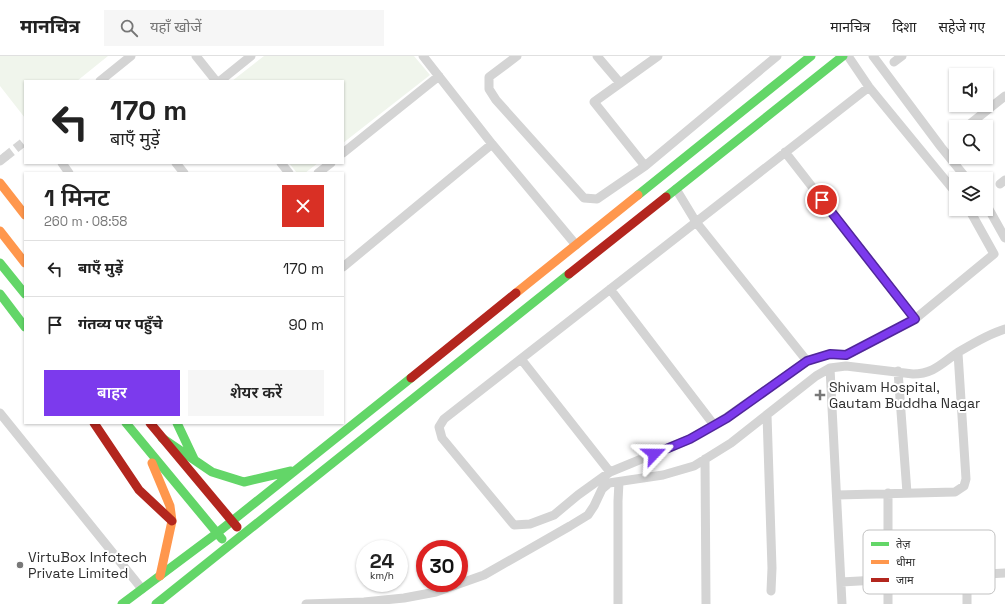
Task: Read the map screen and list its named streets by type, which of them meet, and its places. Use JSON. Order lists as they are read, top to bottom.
{
  "places": {
    "health": ["Shivam Hospital, Gautam Buddha Nagar"],
    "other": ["VirtuBox Infotech Private Limited"]
  },
  "legend": ["तेज़", "धीमा", "जाम"],
  "page": {
    "header": "मानचित्र",
    "search": "यहाँ खोजें",
    "nav": ["मानचित्र", "दिशा", "सहेजे गए"],
    "turn": ["170 m", "बाएँ मुड़ें"],
    "heading": ["1 मिनट", "260 m · 08:58"],
    "list": [
      {
        "name": "बाएँ मुड़ें",
        "value": "170 m"
      },
      {
        "name": "गंतव्य पर पहुँचे",
        "value": "90 m"
      }
    ],
    "buttons": ["बाहर", "शेयर करें"],
    "speed": "24 km/h",
    "limit": "30"
  }
}
